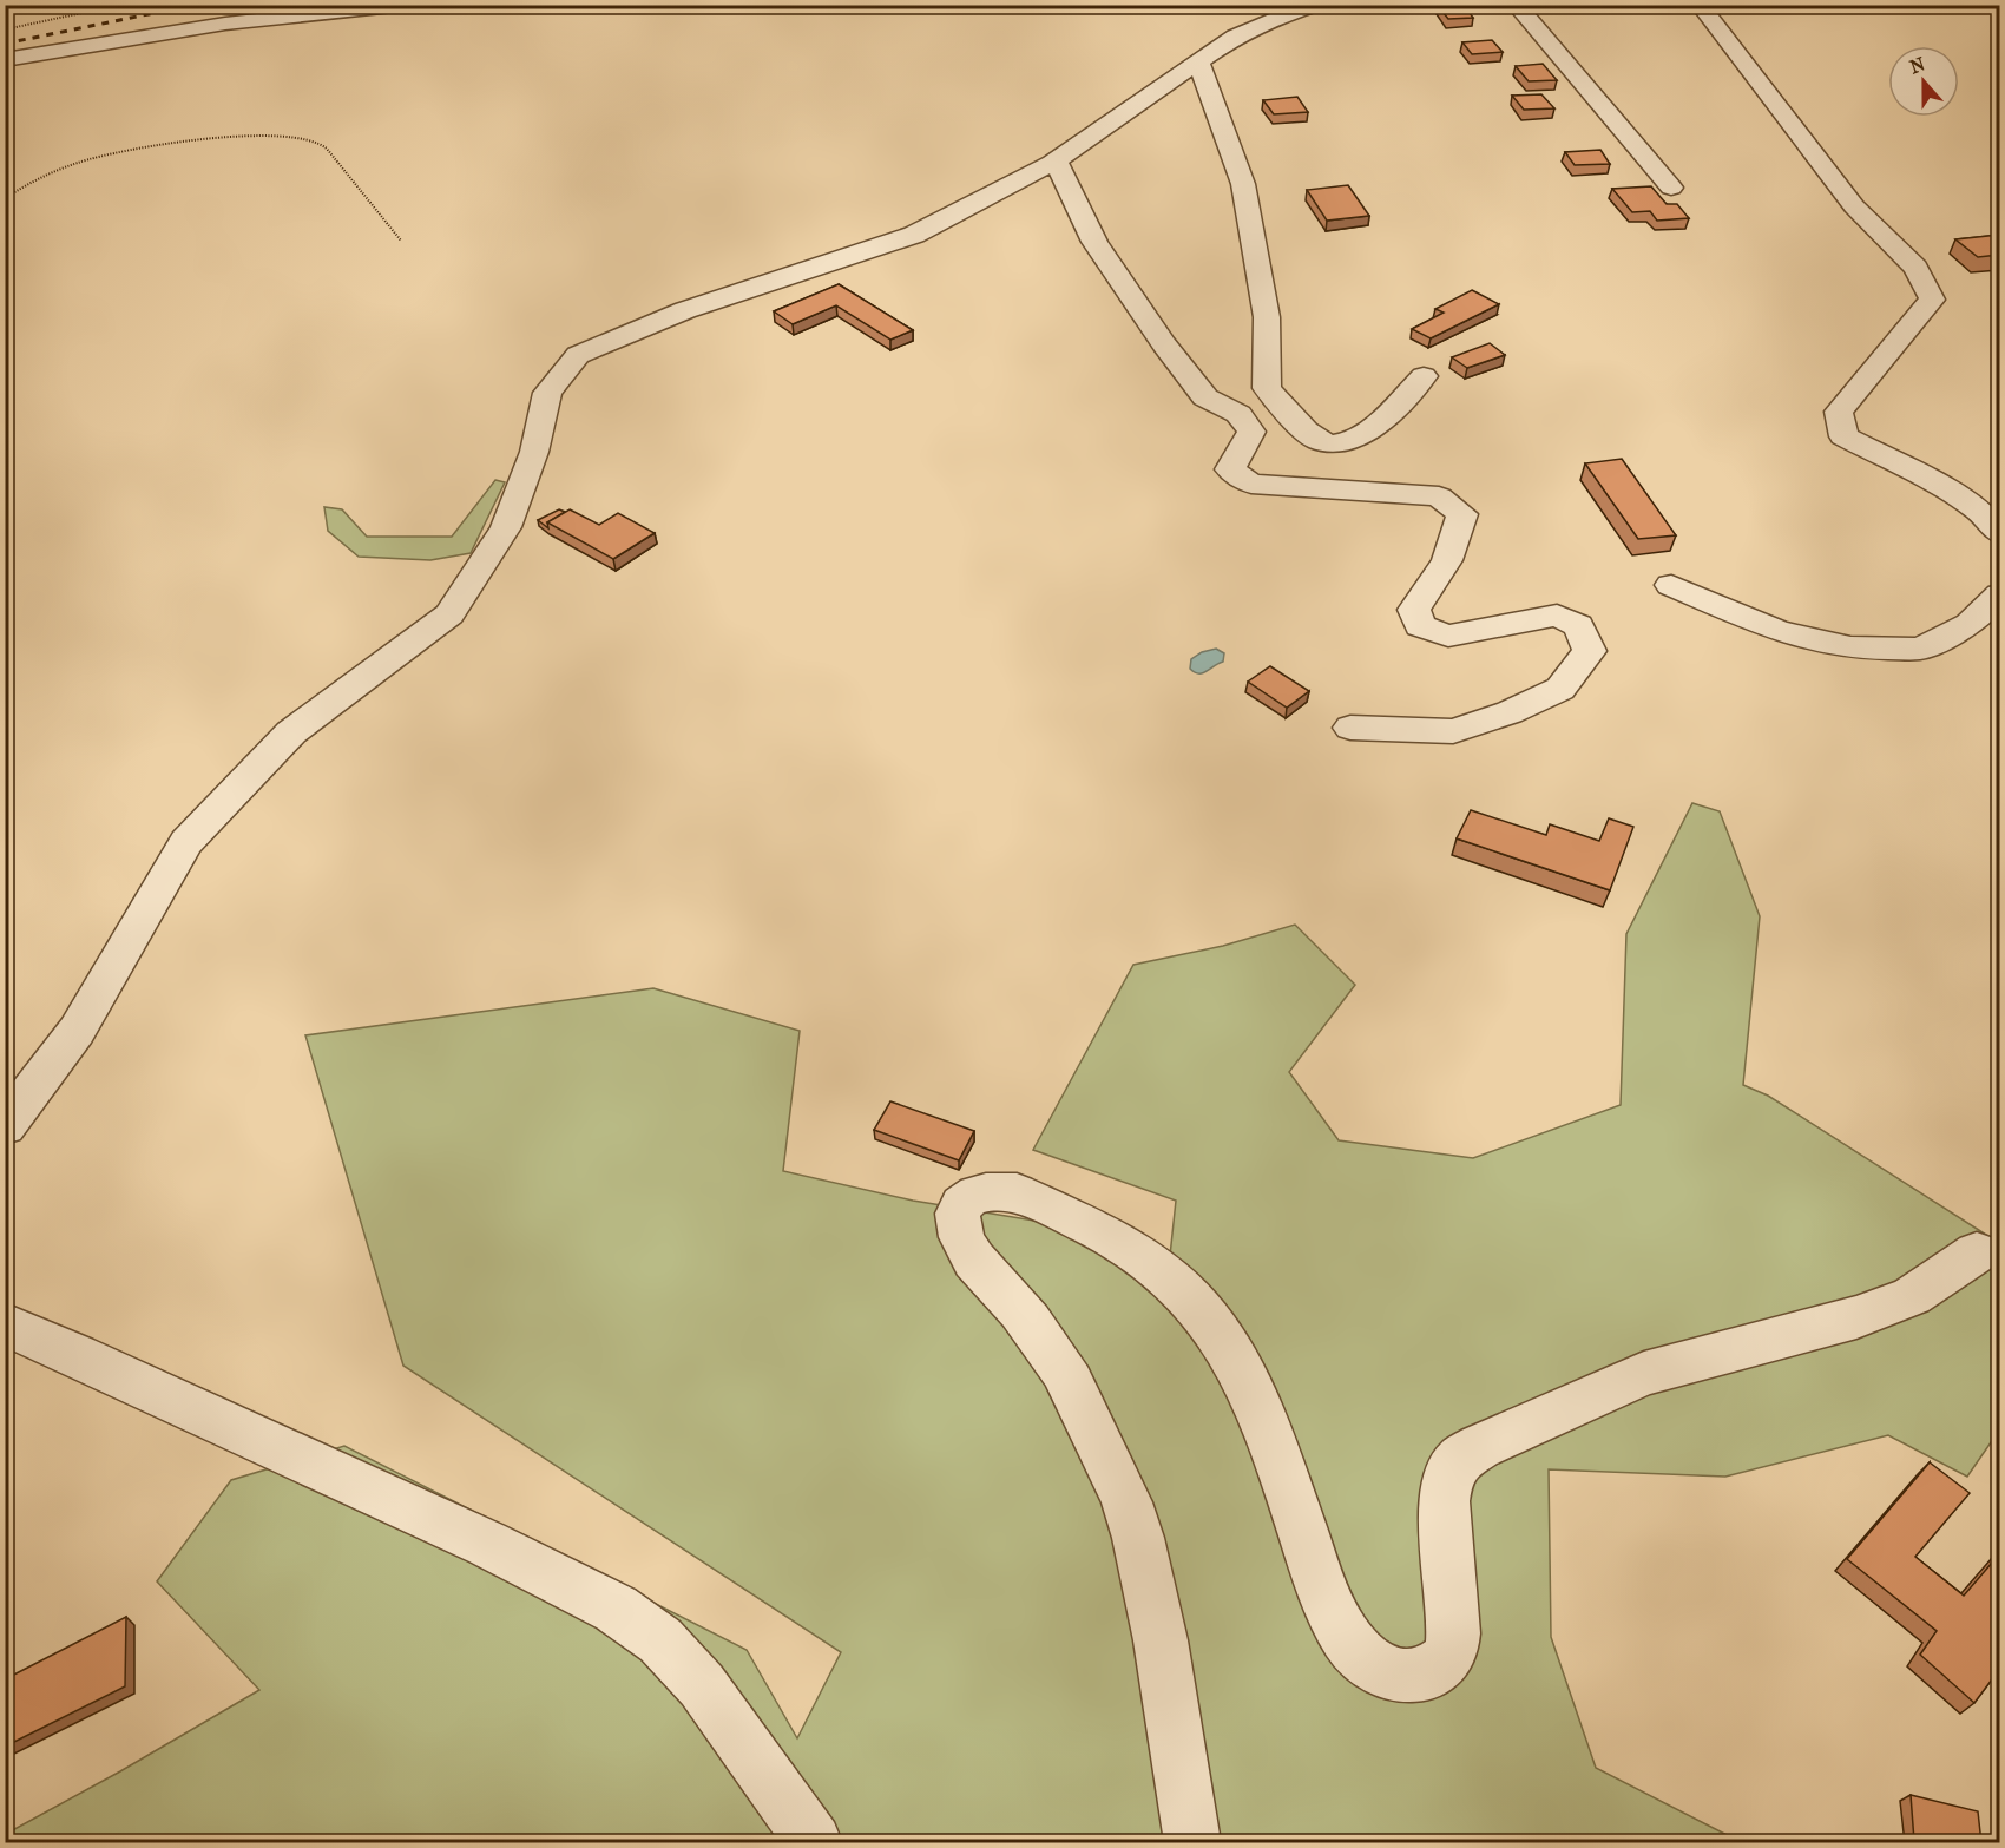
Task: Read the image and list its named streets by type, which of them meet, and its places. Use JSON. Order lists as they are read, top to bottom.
{
  "north": "top"
}
